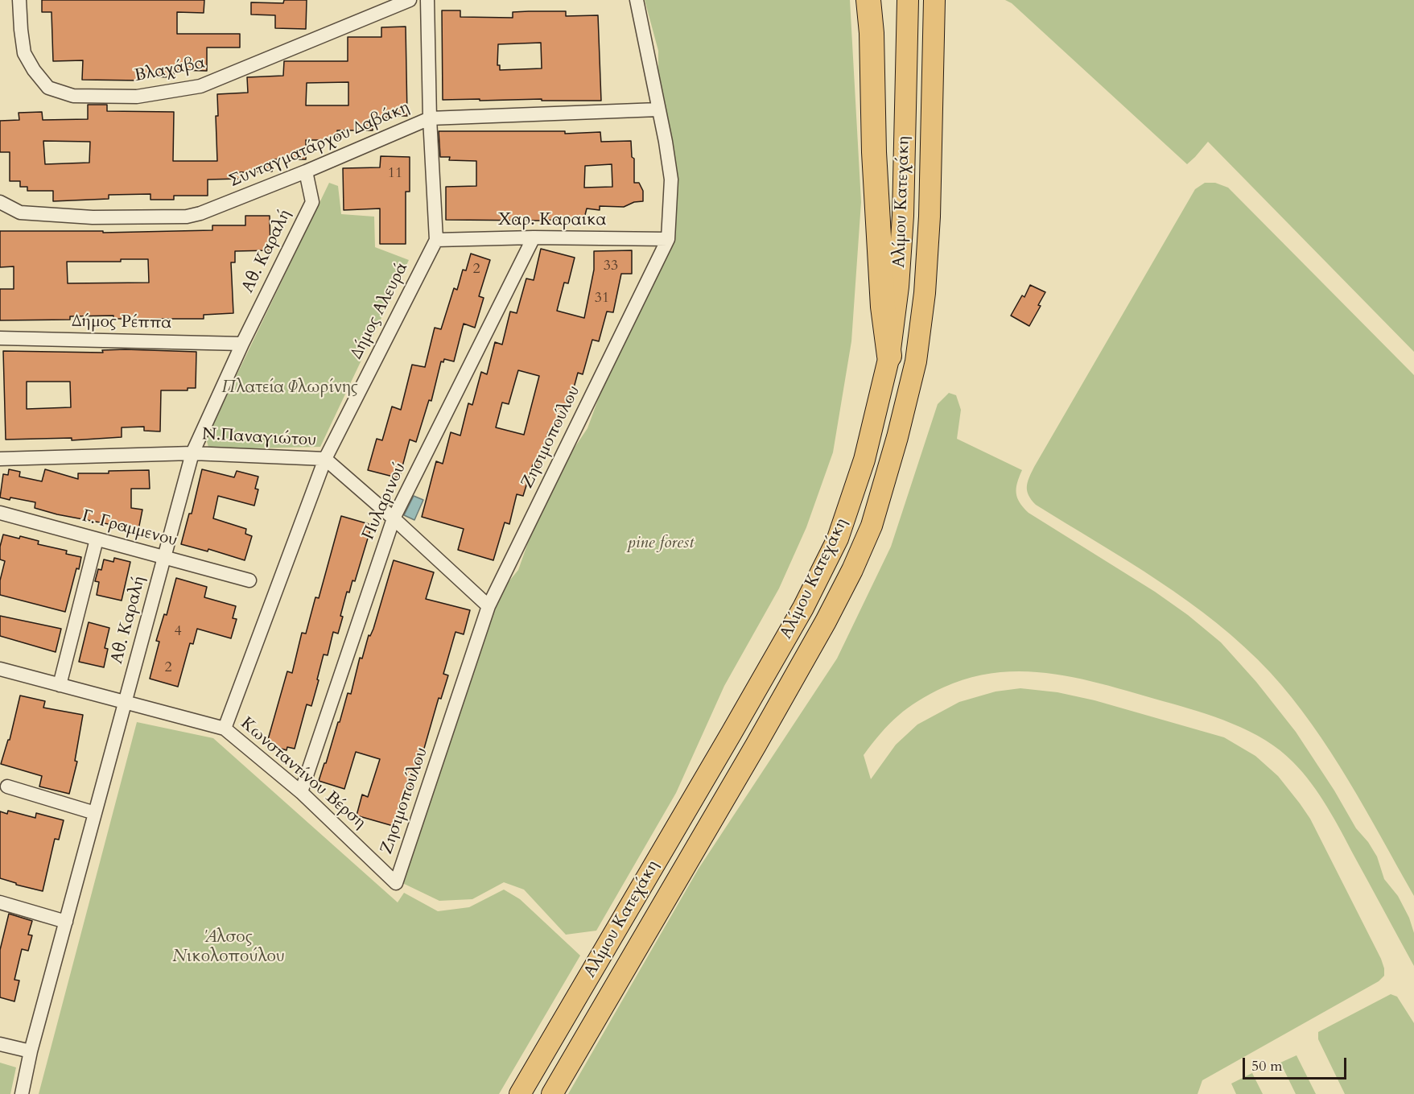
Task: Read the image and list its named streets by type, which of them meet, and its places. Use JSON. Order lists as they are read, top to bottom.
{
  "streets": {
    "main road": ["Αλίμου Κατεχάκη"],
    "street": [
      "Βλαχάβα",
      "Συνταγματάρχου Δαβάκη",
      "Χαρ. Καραικα",
      "Αθ. Καραλή",
      "Δήμος Αλευρά",
      "Δήμος Ρέππα",
      "Ζησιμοπούλου",
      "Ν.Παναγιώτου",
      "Πυλαρινού",
      "Γ. Γραμμενου",
      "Κωνσταντίνου Βέρση"
    ]
  },
  "crossings": [
    ["Συνταγματάρχου Δαβάκη", "Αθ. Καραλή"],
    ["Συνταγματάρχου Δαβάκη", "Δήμος Αλευρά"],
    ["Συνταγματάρχου Δαβάκη", "Ζησιμοπούλου"],
    ["Χαρ. Καραικα", "Δήμος Αλευρά"],
    ["Χαρ. Καραικα", "Ζησιμοπούλου"],
    ["Χαρ. Καραικα", "Πυλαρινού"],
    ["Αθ. Καραλή", "Δήμος Ρέππα"],
    ["Αθ. Καραλή", "Ν.Παναγιώτου"],
    ["Αθ. Καραλή", "Γ. Γραμμενου"],
    ["Αθ. Καραλή", "Κωνσταντίνου Βέρση"],
    ["Δήμος Αλευρά", "Ν.Παναγιώτου"],
    ["Δήμος Αλευρά", "Κωνσταντίνου Βέρση"],
    ["Ζησιμοπούλου", "Ν.Παναγιώτου"],
    ["Ζησιμοπούλου", "Κωνσταντίνου Βέρση"],
    ["Ν.Παναγιώτου", "Πυλαρινού"],
    ["Πυλαρινού", "Κωνσταντίνου Βέρση"]
  ],
  "parks": ["Πλατεία Φλωρίνης", "pine forest", "Άλσος Νικολοπούλου"],
  "house_numbers": [
    "11",
    "33",
    "2",
    "31",
    "4",
    "2"
  ],
  "scale_bar": "50 m"
}
